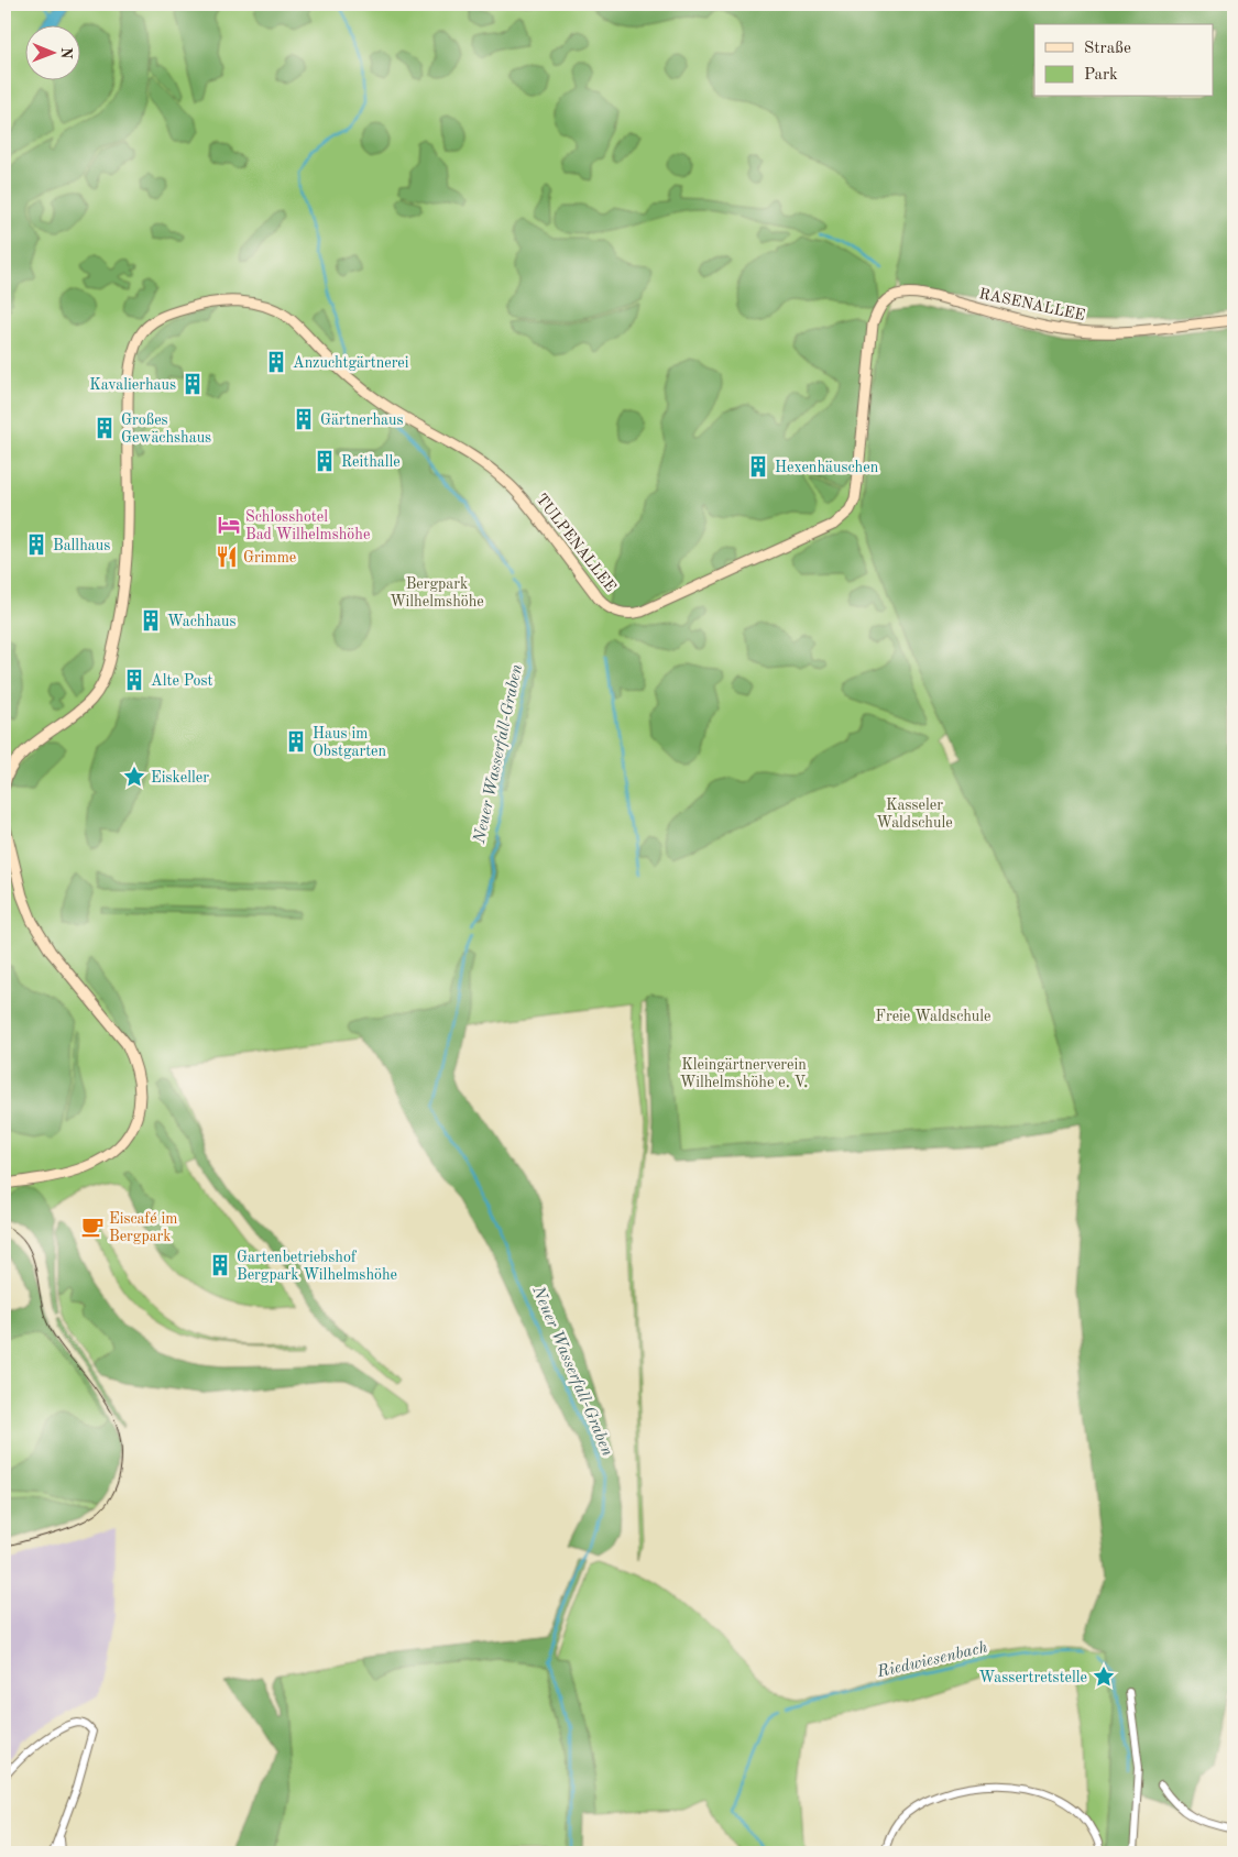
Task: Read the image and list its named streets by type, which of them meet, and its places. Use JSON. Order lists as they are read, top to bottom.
{
  "streets": {
    "main road": ["RASENALLEE", "TULPENALLEE"]
  },
  "crossings": [
    ["RASENALLEE", "TULPENALLEE"]
  ],
  "water": ["Neuer Wasserfall-Graben", "Riedwiesenbach"],
  "parks": [
    "Bergpark Wilhelmshöhe",
    "Kasseler Waldschule",
    "Freie Waldschule",
    "Kleingärtnerverein Wilhelmshöhe e. V."
  ],
  "places": {
    "building": [
      "Anzuchtgärtnerei",
      "Kavalierhaus",
      "Gärtnerhaus",
      "Großes Gewächshaus",
      "Reithalle",
      "Hexenhäuschen",
      "Ballhaus",
      "Wachhaus",
      "Alte Post",
      "Haus im Obstgarten",
      "Gartenbetriebshof Bergpark Wilhelmshöhe"
    ],
    "hotel": ["Schlosshotel Bad Wilhelmshöhe"],
    "restaurant": ["Grimme"],
    "place": ["Eiskeller", "Wassertretstelle"],
    "cafe": ["Eiscafé im Bergpark"]
  },
  "legend": ["Straße", "Park"],
  "north": "right"
}
